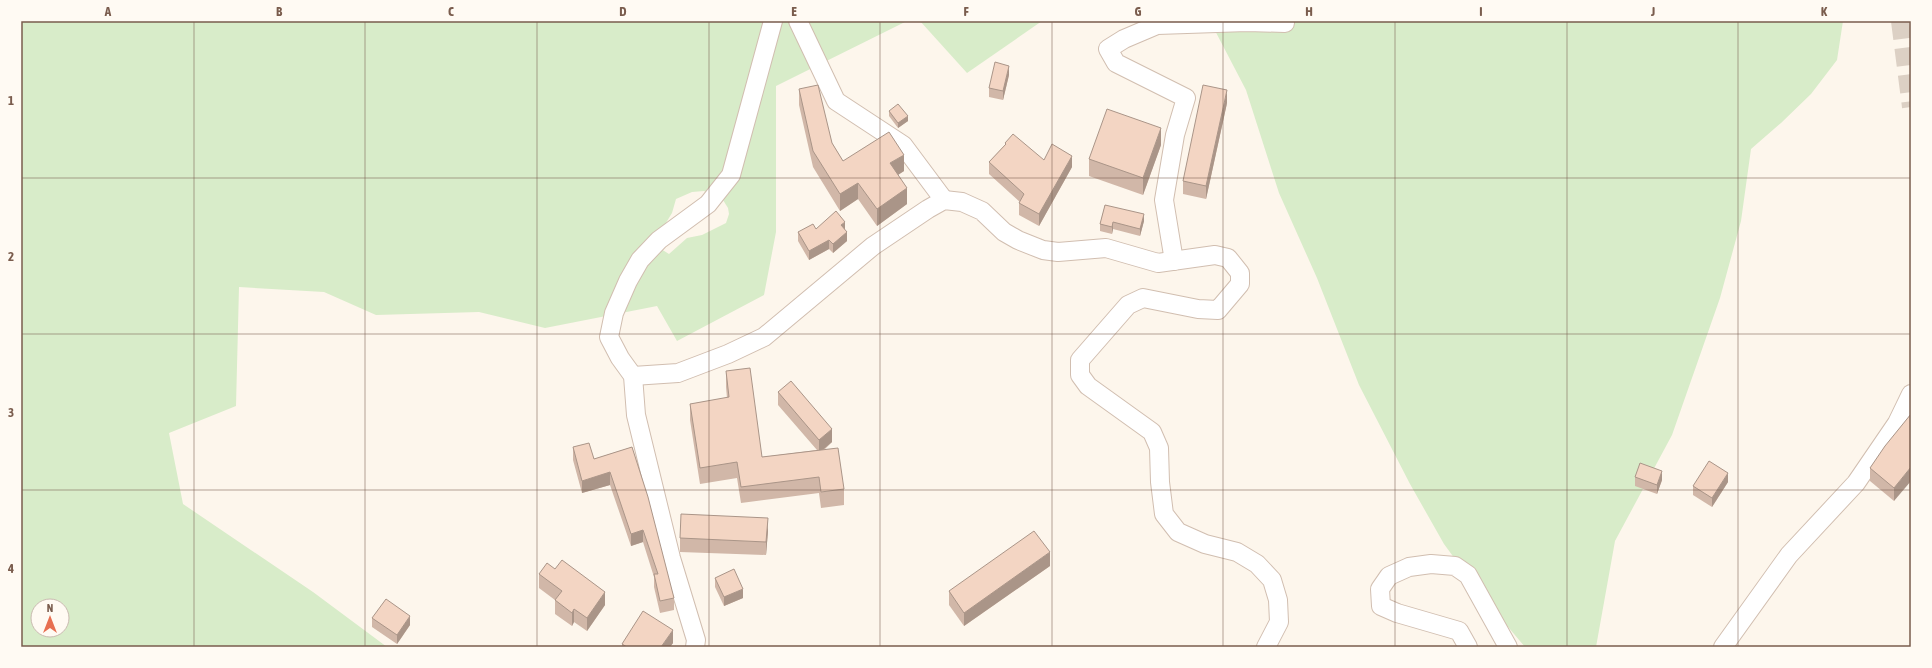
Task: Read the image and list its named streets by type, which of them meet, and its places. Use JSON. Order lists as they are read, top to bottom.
{
  "north": "top",
  "grid": {
    "columns": [
      "A",
      "B",
      "C",
      "D",
      "E",
      "F",
      "G",
      "H",
      "I",
      "J",
      "K"
    ],
    "rows": [
      "1",
      "2",
      "3",
      "4"
    ]
  }
}
